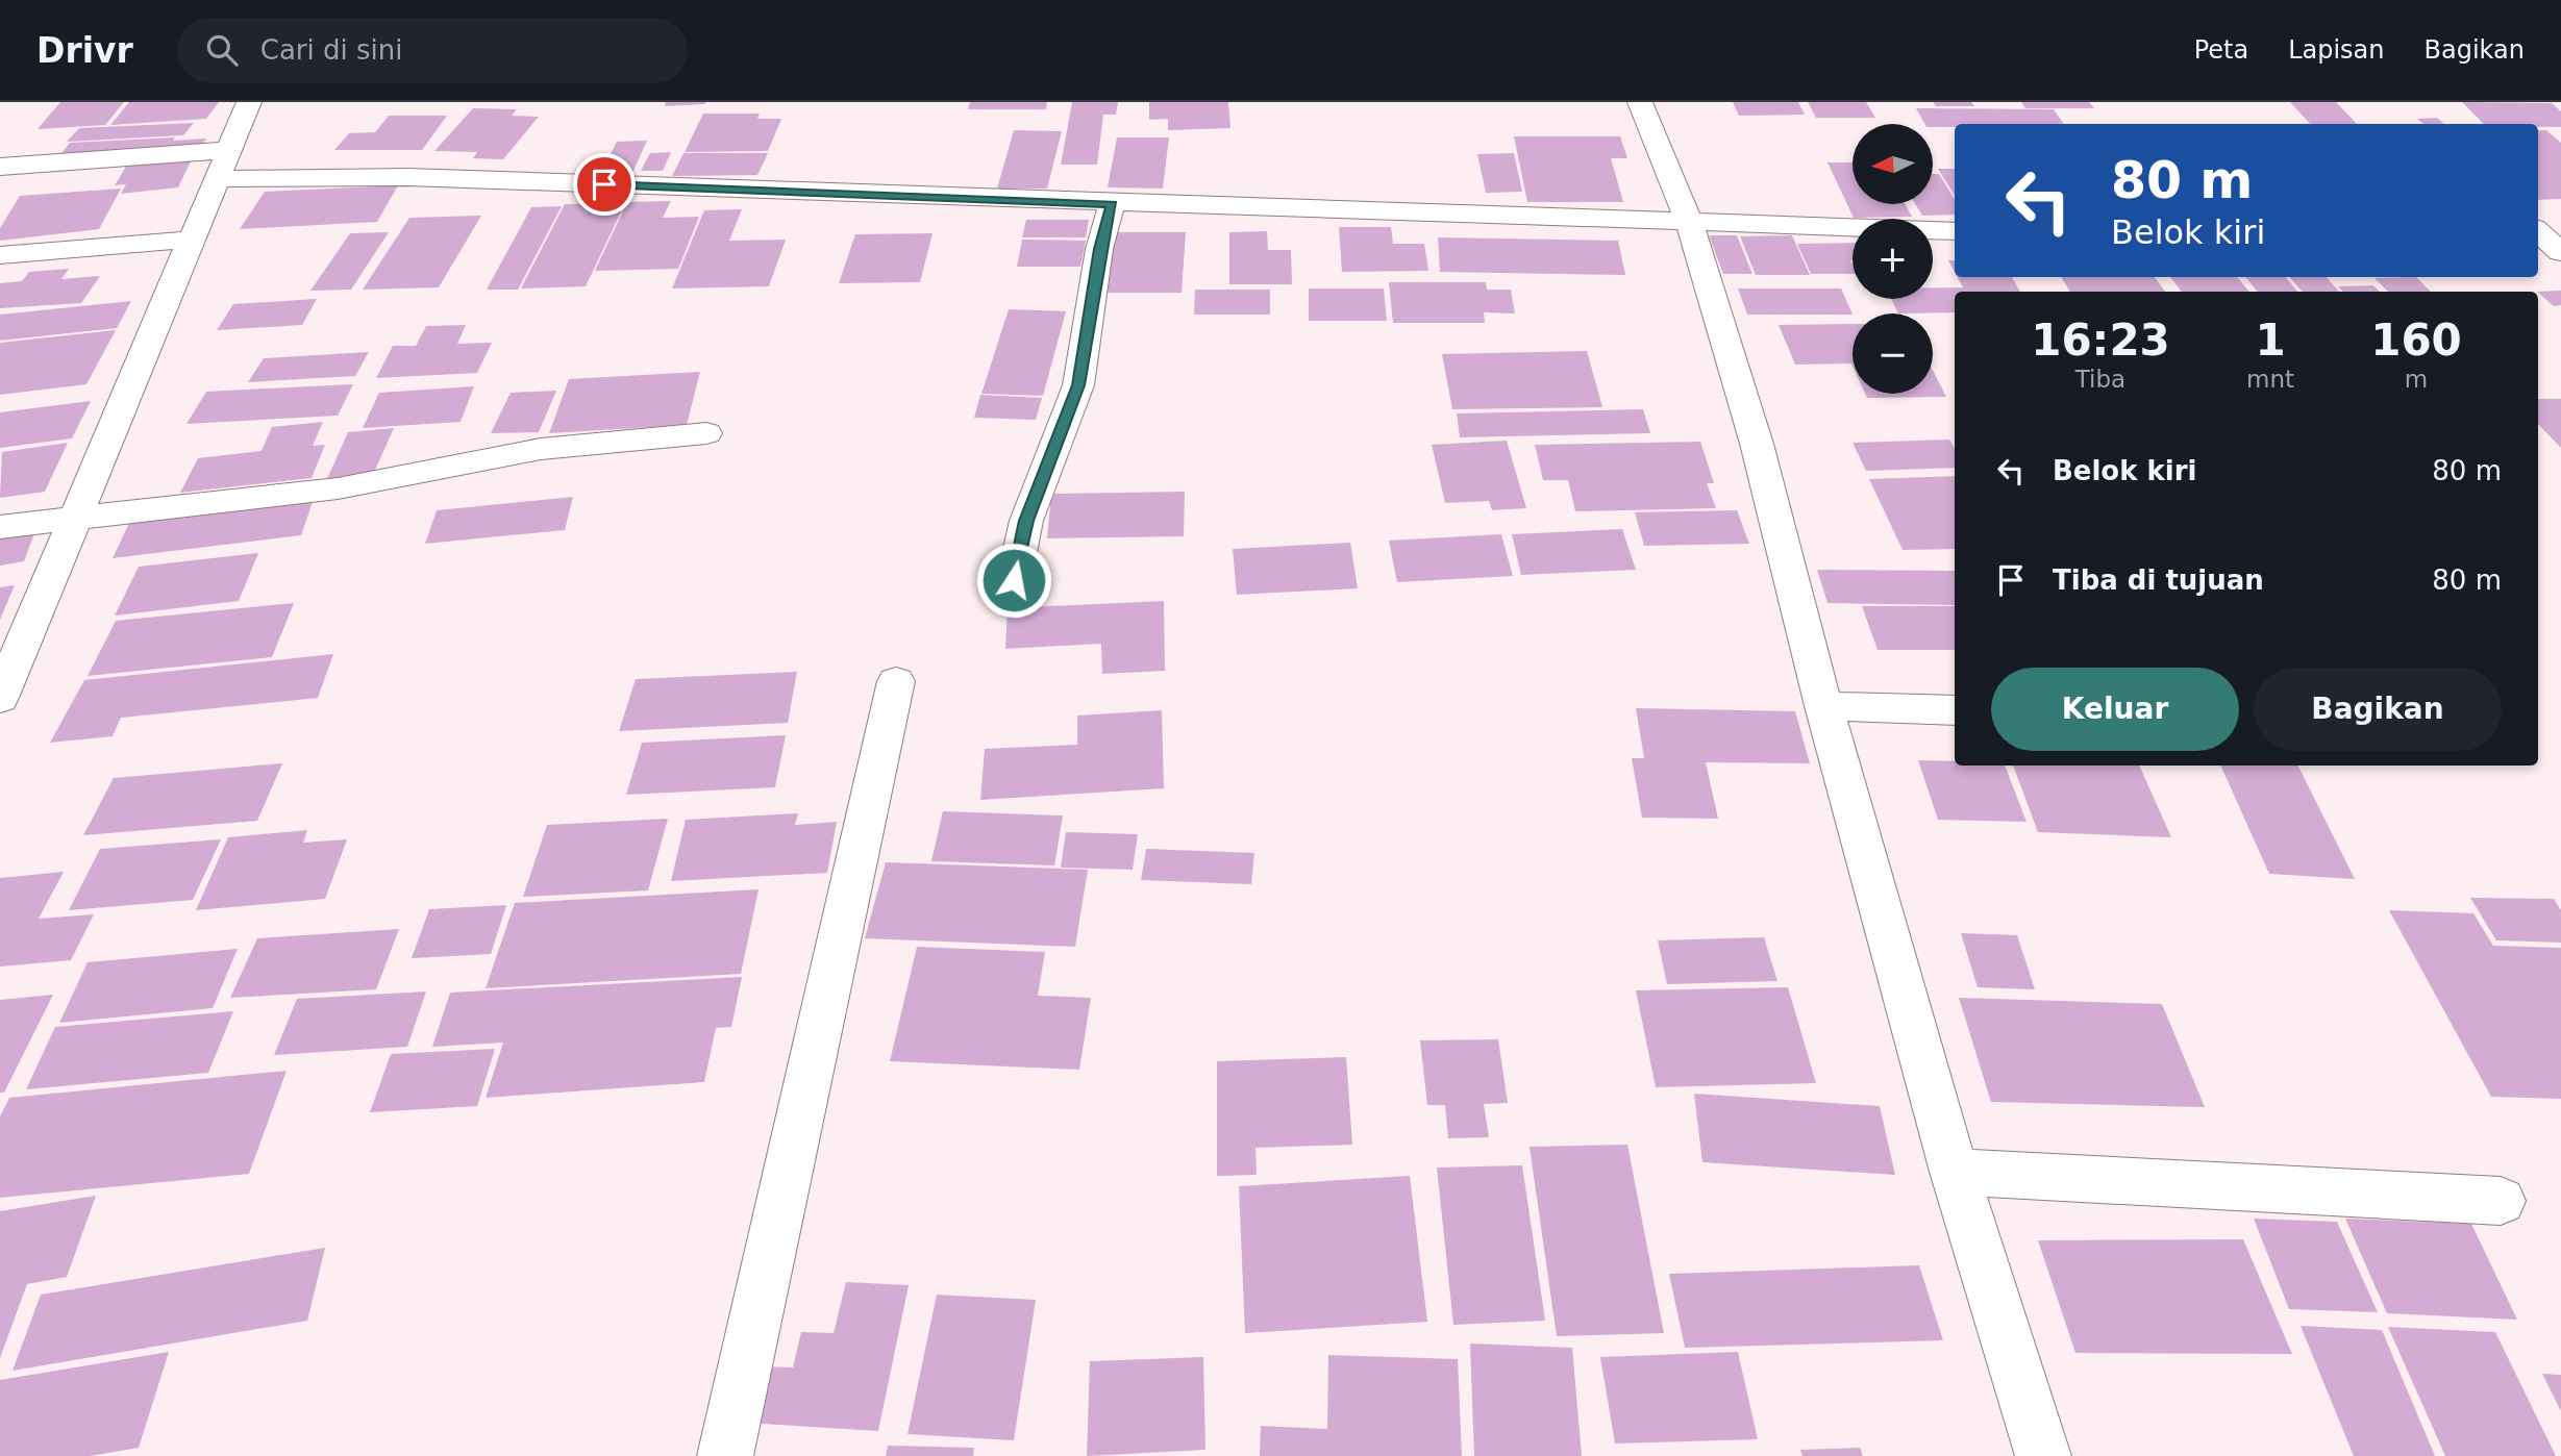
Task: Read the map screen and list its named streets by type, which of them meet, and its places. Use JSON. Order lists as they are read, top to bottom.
{
  "north": "left",
  "page": {
    "header": "Drivr",
    "search": "Cari di sini",
    "nav": ["Peta", "Lapisan", "Bagikan"],
    "map_buttons": ["+", "−"],
    "turn": ["80 m", "Belok kiri"],
    "eta": [
      "16:23",
      "Tiba",
      "1",
      "mnt",
      "160",
      "m"
    ],
    "list": [
      {
        "name": "Belok kiri",
        "value": "80 m"
      },
      {
        "name": "Tiba di tujuan",
        "value": "80 m"
      }
    ],
    "buttons": ["Keluar", "Bagikan"]
  }
}
